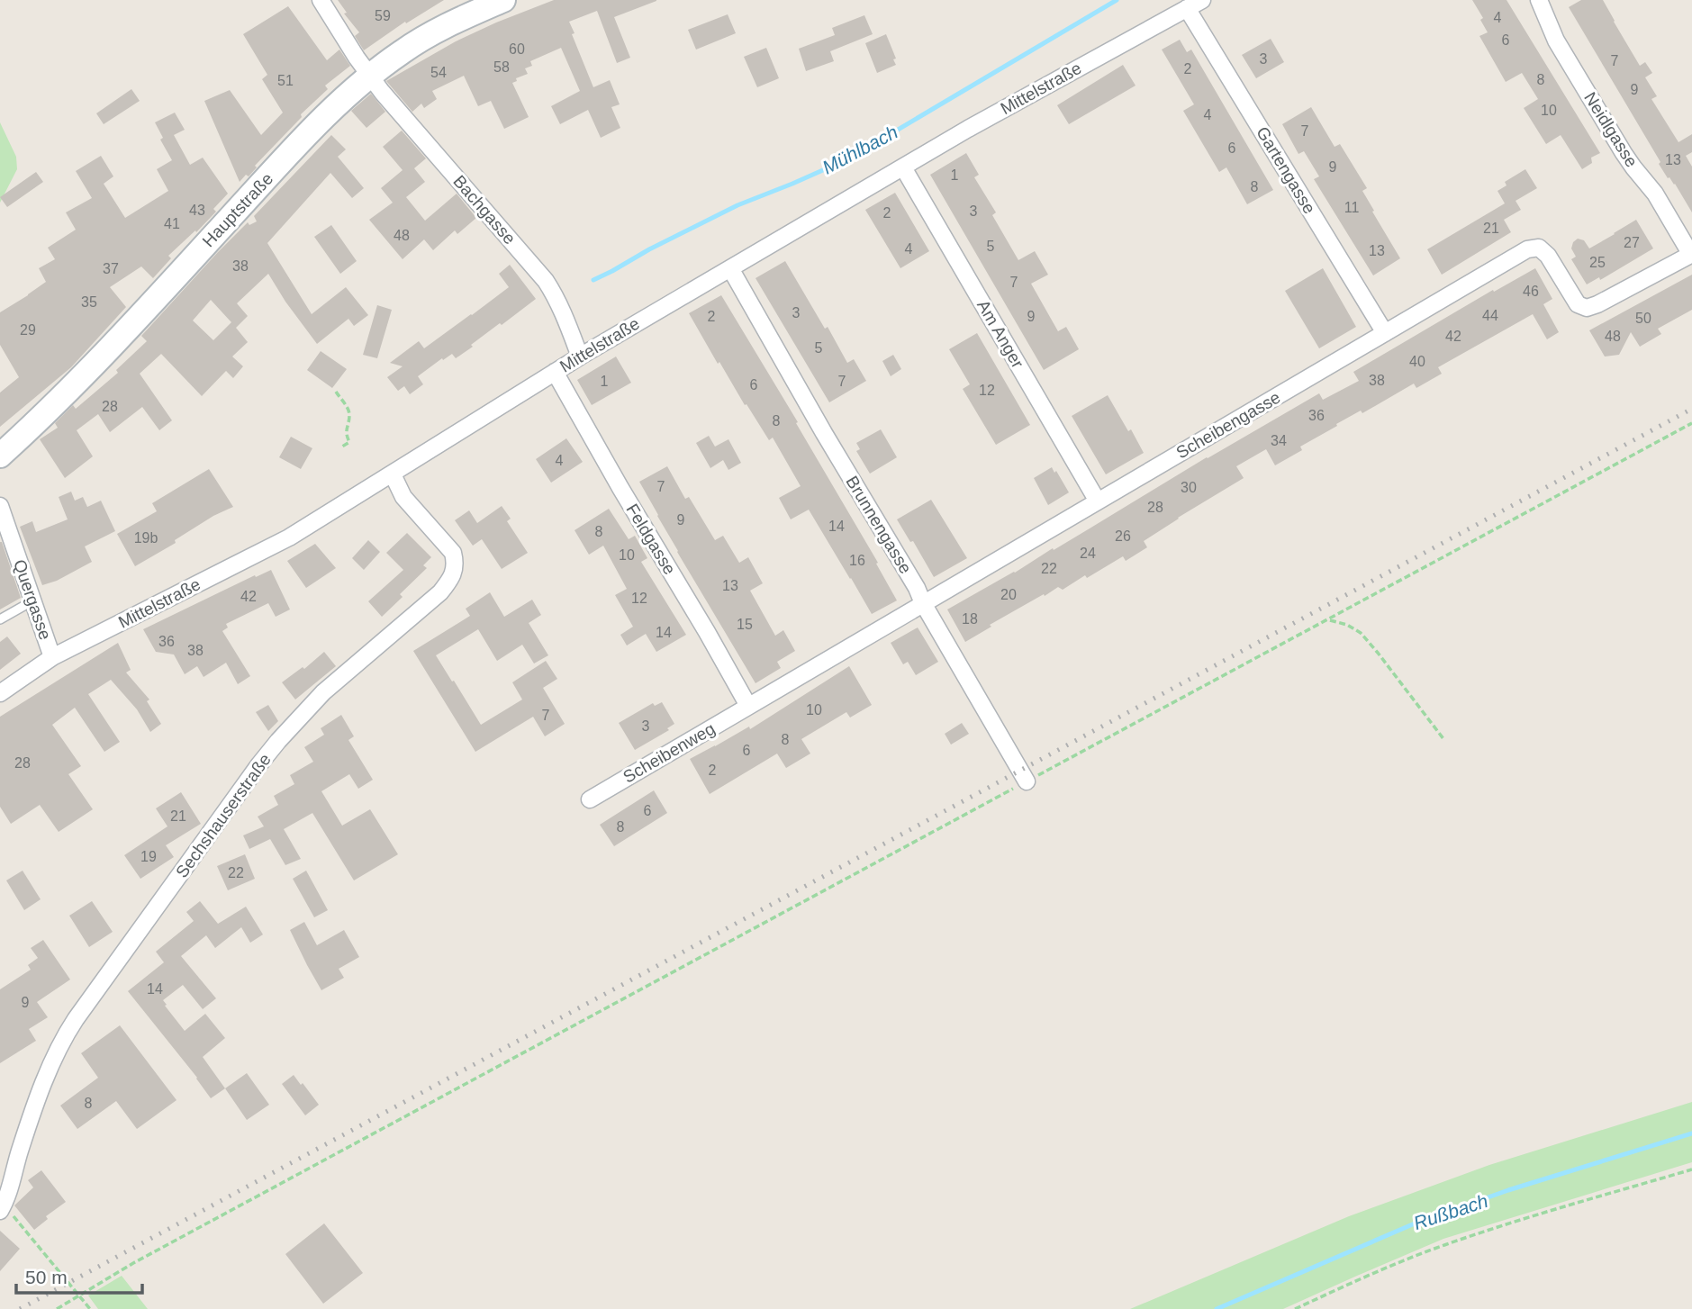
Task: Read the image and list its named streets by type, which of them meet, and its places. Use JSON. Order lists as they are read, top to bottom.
{
  "streets": {
    "main road": ["Hauptstraße"],
    "street": [
      "Mittelstraße",
      "Neidlgasse",
      "Gartengasse",
      "Bachgasse",
      "Am Anger",
      "Scheibengasse",
      "Brunnengasse",
      "Feldgasse",
      "Quergasse",
      "Scheibenweg",
      "Sechshauserstraße"
    ]
  },
  "crossings": [
    ["Mittelstraße", "Gartengasse"],
    ["Mittelstraße", "Bachgasse"],
    ["Mittelstraße", "Am Anger"],
    ["Mittelstraße", "Brunnengasse"],
    ["Mittelstraße", "Feldgasse"],
    ["Mittelstraße", "Quergasse"],
    ["Mittelstraße", "Sechshauserstraße"],
    ["Neidlgasse", "Scheibengasse"],
    ["Gartengasse", "Scheibengasse"],
    ["Hauptstraße", "Bachgasse"],
    ["Am Anger", "Scheibengasse"],
    ["Scheibengasse", "Brunnengasse"],
    ["Scheibengasse", "Feldgasse"],
    ["Scheibengasse", "Scheibenweg"],
    ["Feldgasse", "Scheibenweg"]
  ],
  "water": ["Mühlbach", "Rußbach"],
  "house_numbers": [
    "59",
    "4",
    "6",
    "60",
    "3",
    "7",
    "58",
    "2",
    "54",
    "8",
    "51",
    "9",
    "10",
    "4",
    "7",
    "6",
    "13",
    "9",
    "1",
    "8",
    "11",
    "43",
    "3",
    "2",
    "41",
    "21",
    "48",
    "27",
    "5",
    "4",
    "13",
    "25",
    "38",
    "37",
    "7",
    "46",
    "35",
    "3",
    "44",
    "2",
    "9",
    "50",
    "29",
    "42",
    "48",
    "5",
    "40",
    "38",
    "1",
    "7",
    "6",
    "12",
    "28",
    "36",
    "8",
    "34",
    "4",
    "7",
    "30",
    "28",
    "9",
    "14",
    "8",
    "26",
    "19b",
    "24",
    "10",
    "16",
    "22",
    "13",
    "20",
    "42",
    "12",
    "18",
    "15",
    "14",
    "36",
    "38",
    "10",
    "7",
    "3",
    "8",
    "6",
    "28",
    "2",
    "6",
    "21",
    "8",
    "19",
    "22",
    "14",
    "9",
    "8"
  ],
  "scale_bar": "50 m"
}
